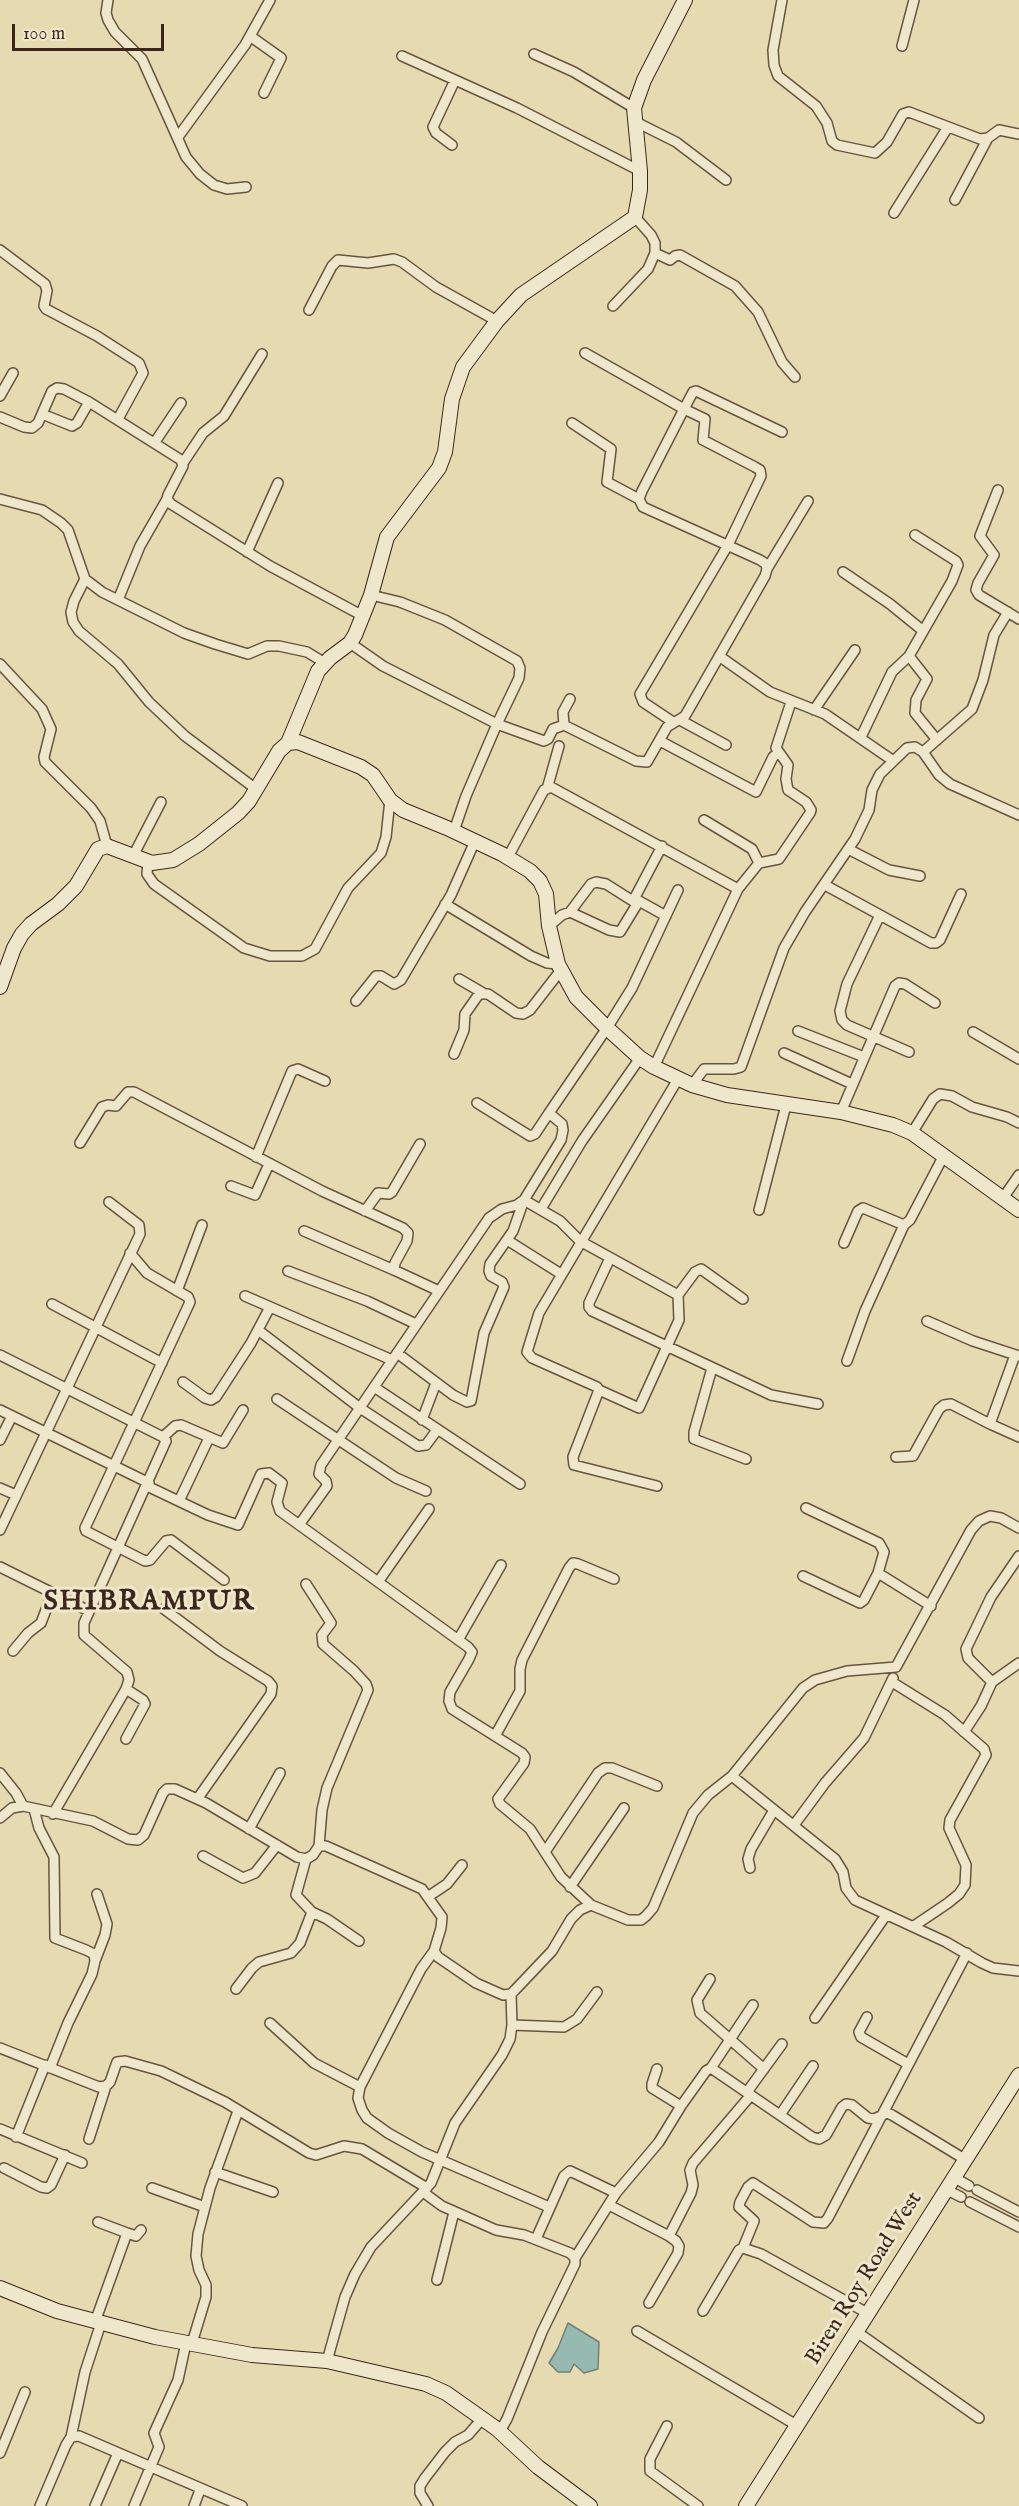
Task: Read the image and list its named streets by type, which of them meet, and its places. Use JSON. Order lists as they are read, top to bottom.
{
  "streets": {
    "street": ["Biren Roy Road West"]
  },
  "districts": ["SHIBRAMPUR"],
  "scale_bar": "100 m"
}
